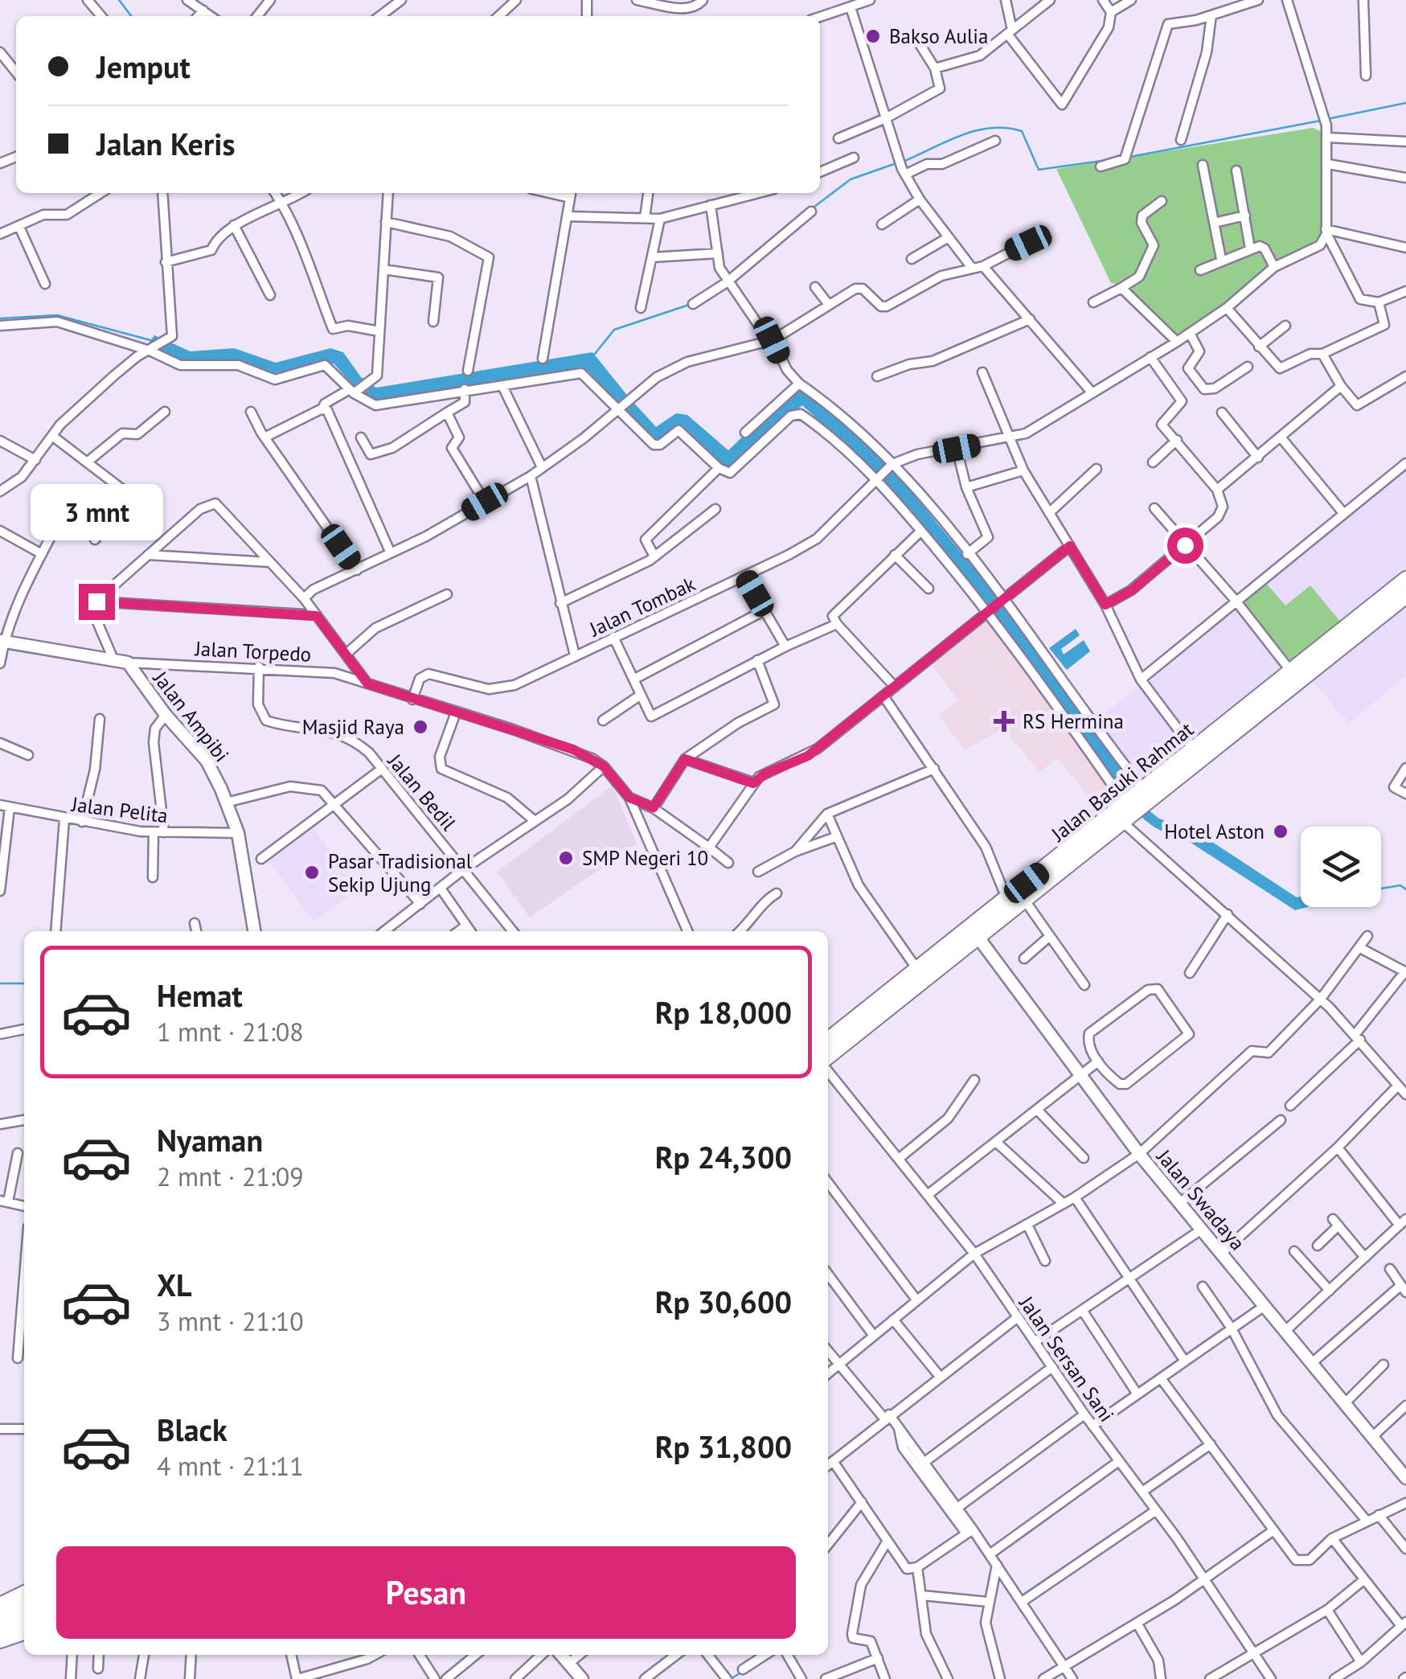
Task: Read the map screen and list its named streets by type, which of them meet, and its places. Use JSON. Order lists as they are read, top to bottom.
{
  "streets": {
    "highway": ["Jalan Basuki Rahmat"],
    "street": [
      "Jalan Tombak",
      "Jalan Torpedo",
      "Jalan Ampibi",
      "Jalan Bedil",
      "Jalan Pelita",
      "Jalan Swadaya",
      "Jalan Sersan Sani"
    ]
  },
  "crossings": [
    ["Jalan Tombak", "Jalan Torpedo"],
    ["Jalan Torpedo", "Jalan Ampibi"],
    ["Jalan Torpedo", "Jalan Bedil"],
    ["Jalan Ampibi", "Jalan Pelita"],
    ["Jalan Basuki Rahmat", "Jalan Swadaya"]
  ],
  "places": {
    "other": [
      "Bakso Aulia",
      "Masjid Raya",
      "Hotel Aston",
      "SMP Negeri 10",
      "Pasar Tradisional Sekip Ujung"
    ],
    "health": ["RS Hermina"]
  },
  "page": {
    "banner": ["Jemput", "Jalan Keris"],
    "bubble": "3 mnt",
    "list": [
      {
        "name": "Hemat",
        "note": "1 mnt · 21:08",
        "value": "Rp 18,000"
      },
      {
        "name": "Nyaman",
        "note": "2 mnt · 21:09",
        "value": "Rp 24,300"
      },
      {
        "name": "XL",
        "note": "3 mnt · 21:10",
        "value": "Rp 30,600"
      },
      {
        "name": "Black",
        "note": "4 mnt · 21:11",
        "value": "Rp 31,800"
      }
    ],
    "buttons": "Pesan"
  }
}
